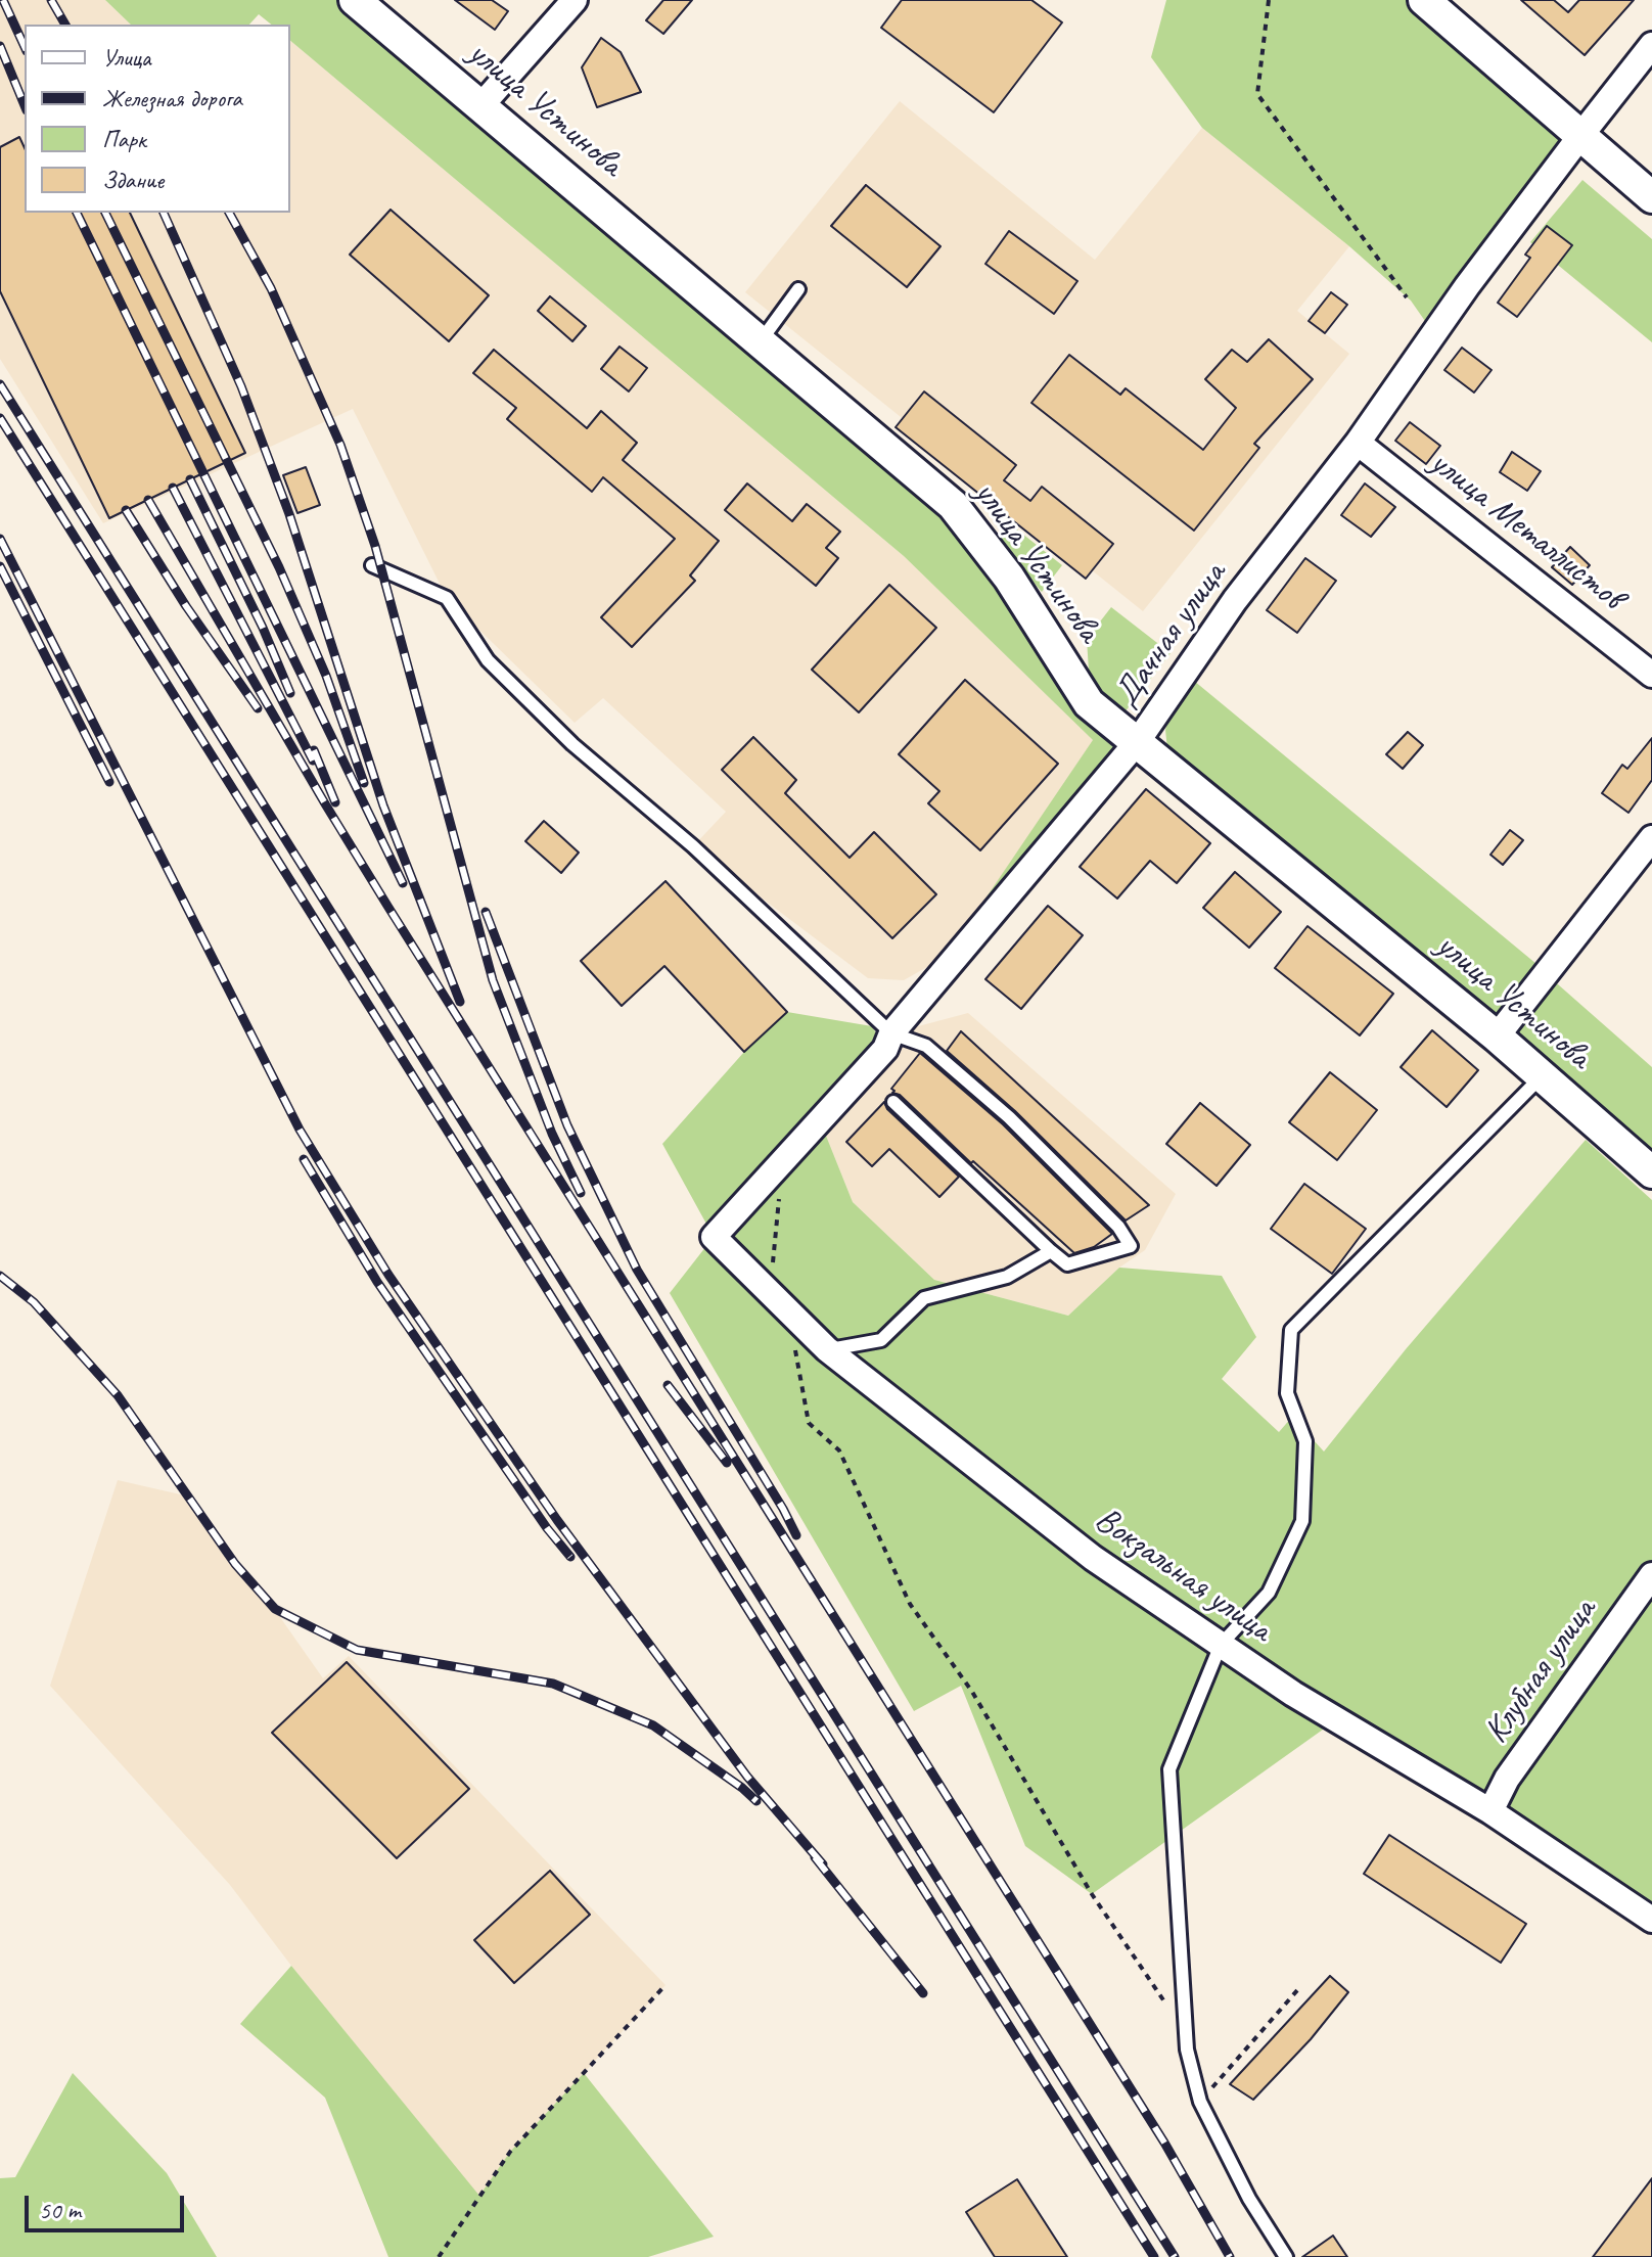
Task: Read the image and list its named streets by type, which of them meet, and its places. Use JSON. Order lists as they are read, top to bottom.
{
  "streets": {
    "street": [
      "улица Устинова",
      "улица Металлистов",
      "Дачная улица",
      "Вокзальная улица",
      "Клубная улица"
    ]
  },
  "crossings": [
    ["улица Устинова", "Дачная улица"],
    ["улица Металлистов", "Дачная улица"],
    ["Дачная улица", "Вокзальная улица"],
    ["Вокзальная улица", "Клубная улица"]
  ],
  "legend": [
    "Улица",
    "Железная дорога",
    "Парк",
    "Здание"
  ],
  "scale_bar": "50 m"
}
